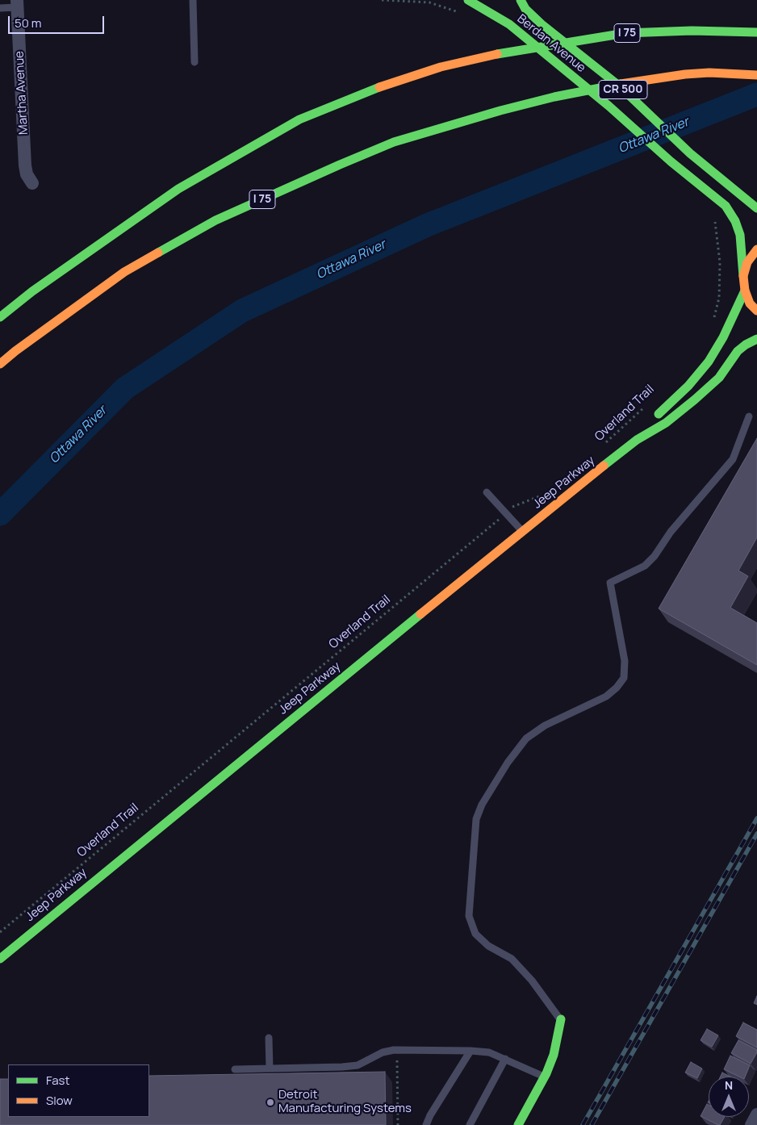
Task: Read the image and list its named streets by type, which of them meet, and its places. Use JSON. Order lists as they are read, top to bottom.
{
  "streets": {
    "main road": [
      "I 75",
      "Berdan Avenue",
      "CR 500",
      "Jeep Parkway"
    ],
    "street": ["Martha Avenue"],
    "path": ["Overland Trail"]
  },
  "crossings": [
    ["Berdan Avenue", "Jeep Parkway"]
  ],
  "water": ["Ottawa River"],
  "places": ["Detroit Manufacturing Systems"],
  "legend": ["Fast", "Slow"],
  "scale_bar": "50 m",
  "north": "top"
}
